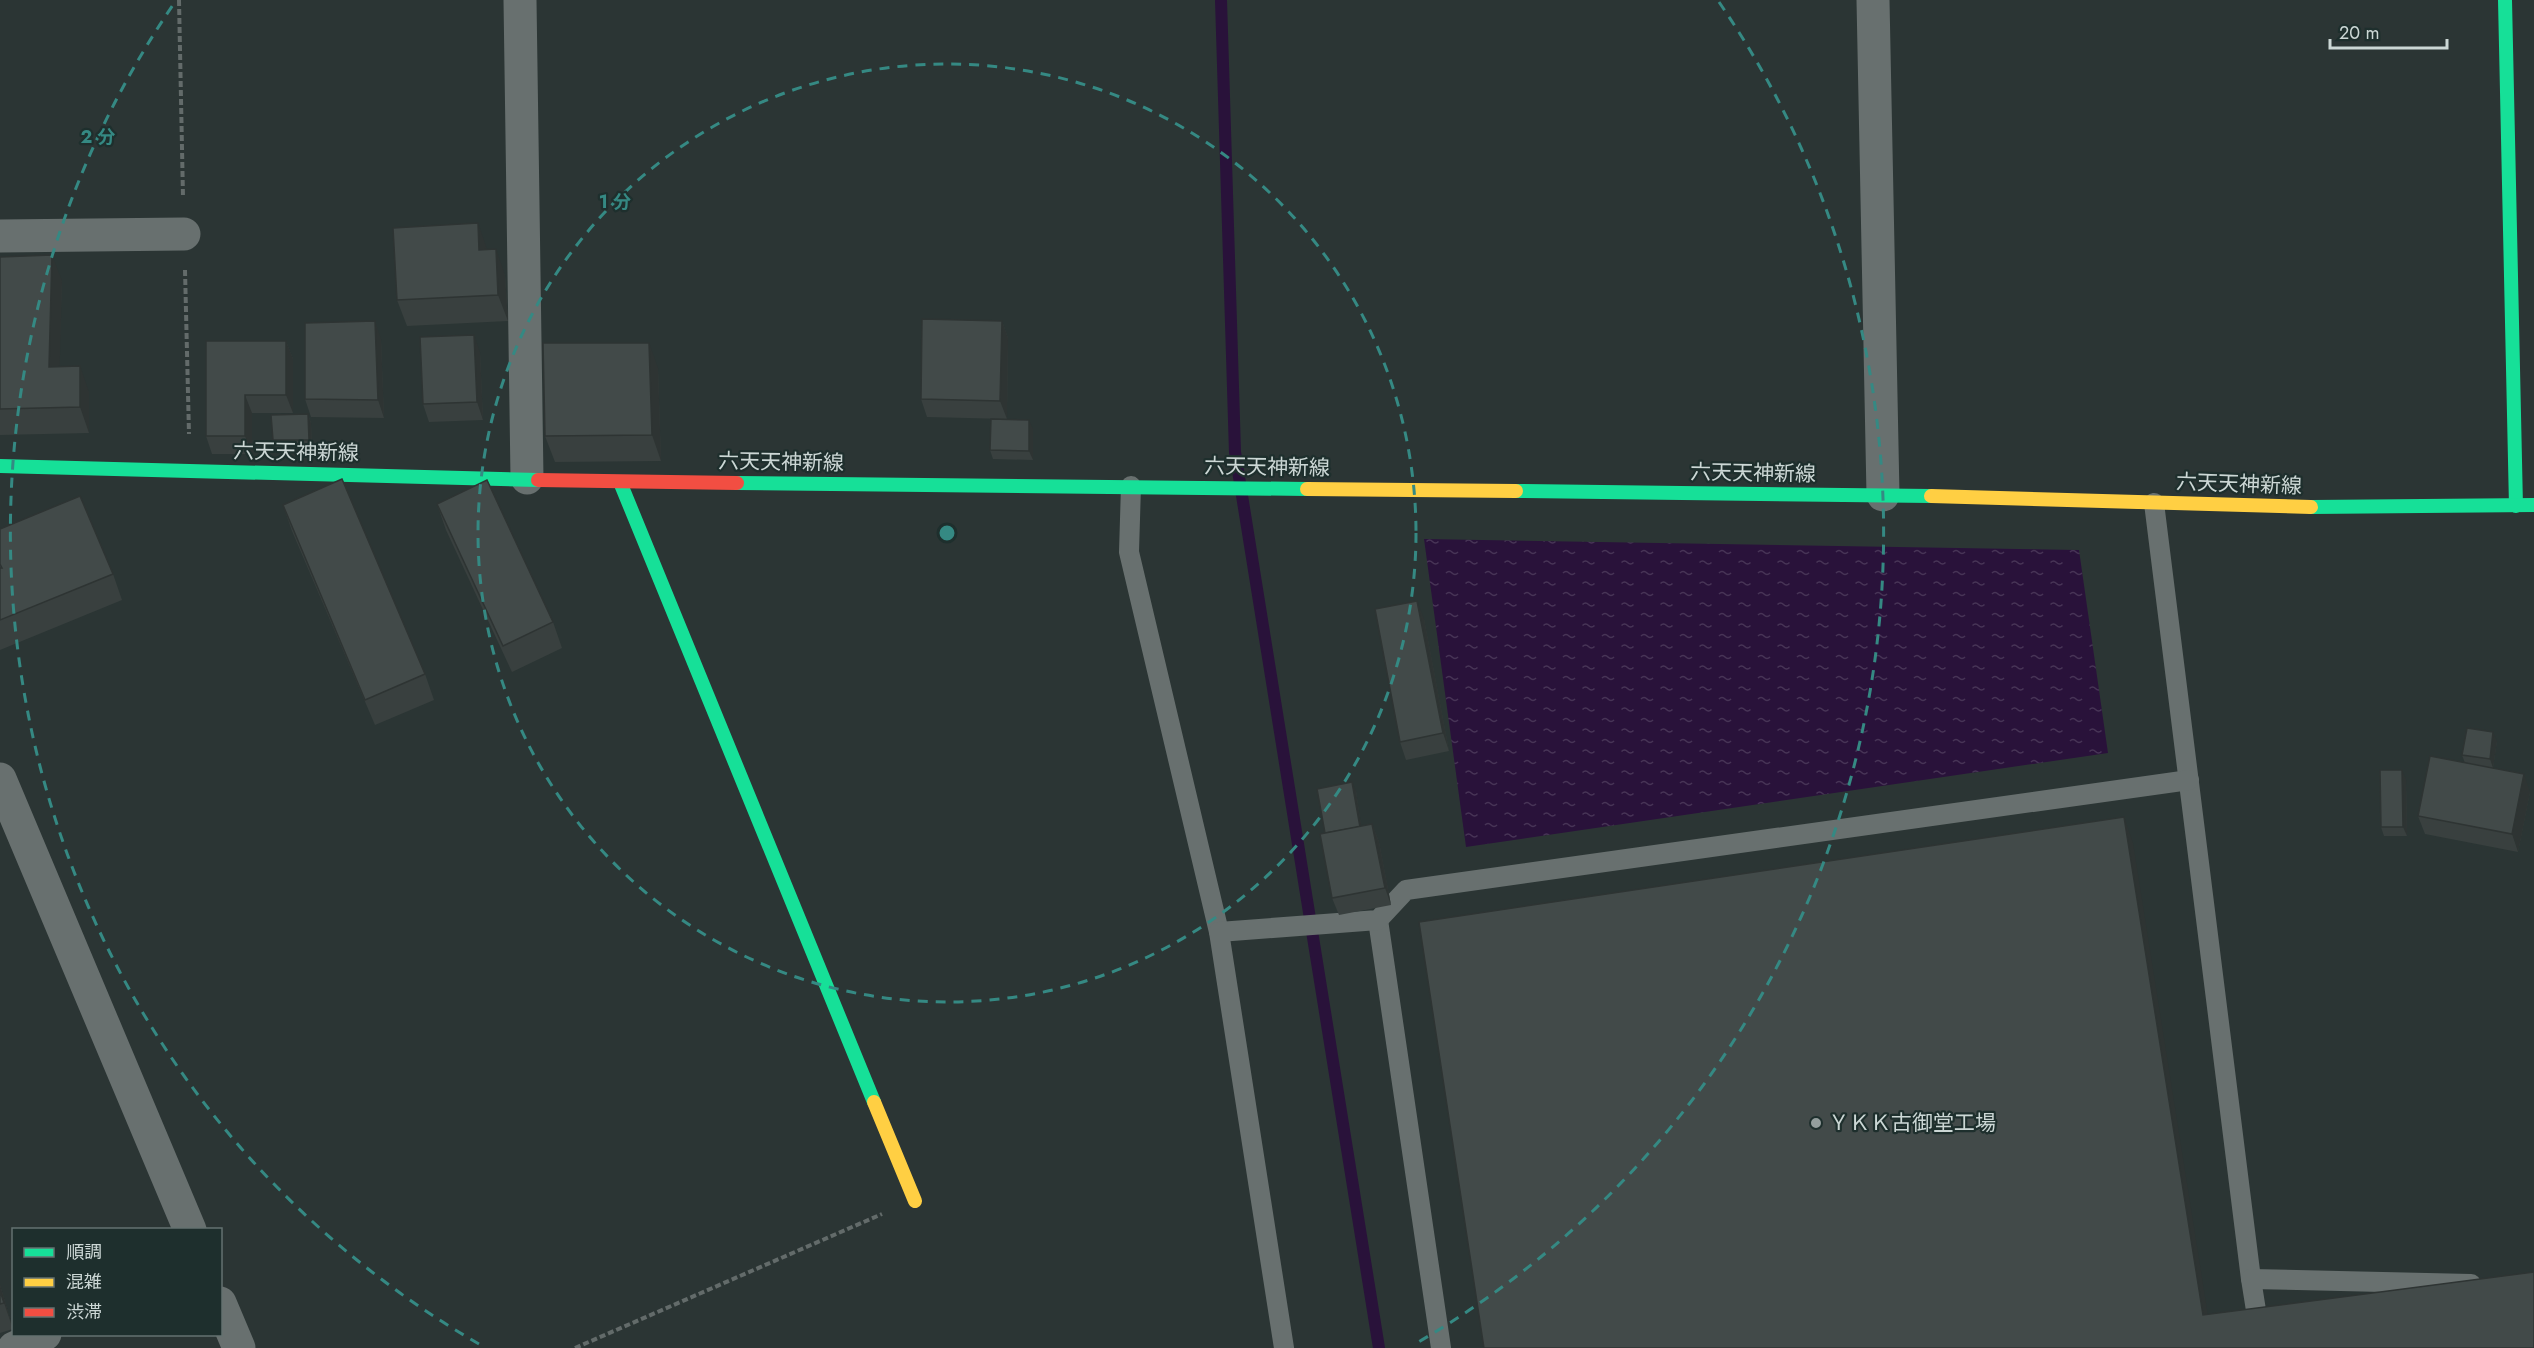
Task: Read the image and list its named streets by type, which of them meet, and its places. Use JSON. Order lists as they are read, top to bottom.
{
  "streets": {
    "main road": ["六天天神新線"]
  },
  "places": ["ＹＫＫ古御堂工場"],
  "legend": ["順調", "混雑", "渋滞"],
  "scale_bar": "20 m",
  "rings": ["2 分", "1 分"]
}
